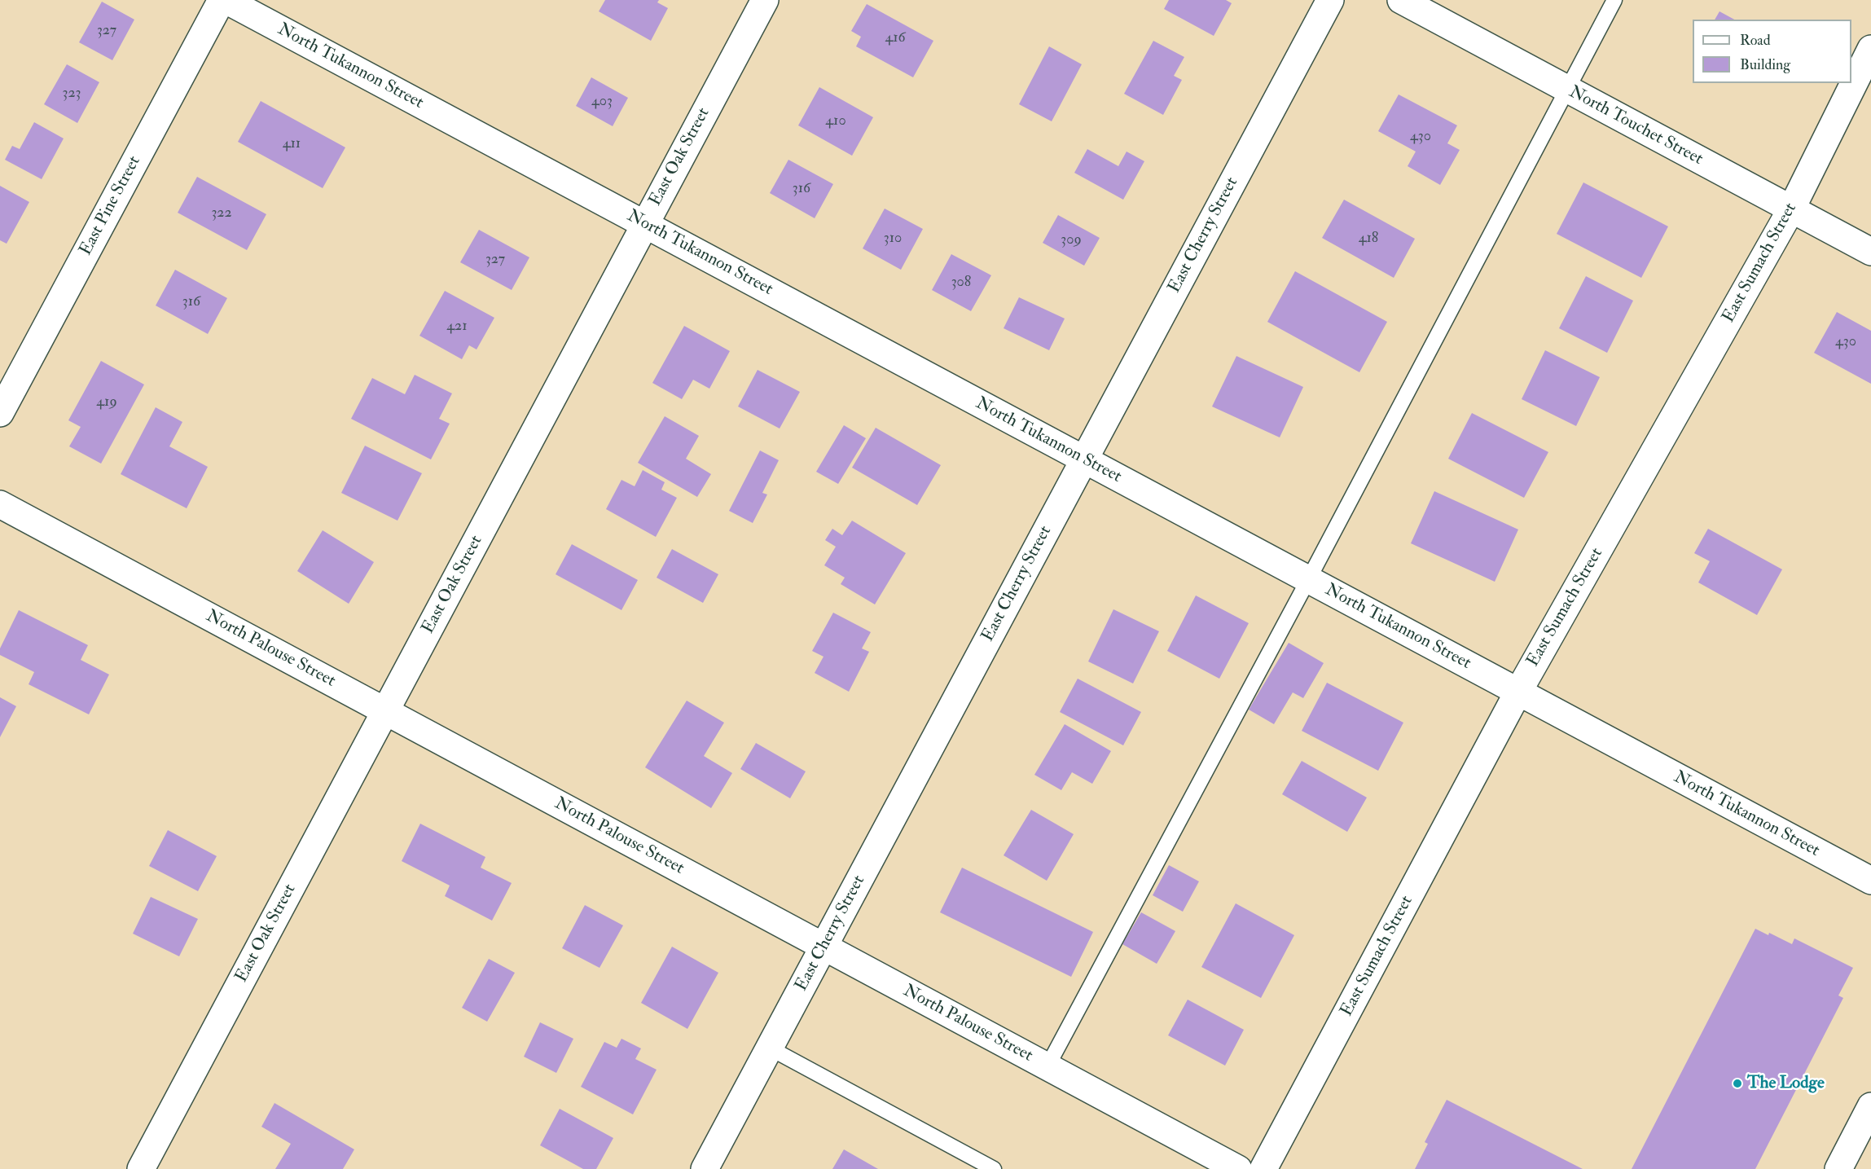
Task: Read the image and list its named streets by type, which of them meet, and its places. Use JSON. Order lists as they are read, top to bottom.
{
  "streets": {
    "street": [
      "North Tukannon Street",
      "North Touchet Street",
      "East Oak Street",
      "East Pine Street",
      "East Cherry Street",
      "East Sumach Street",
      "North Palouse Street"
    ]
  },
  "crossings": [
    ["North Tukannon Street", "East Oak Street"],
    ["North Tukannon Street", "East Cherry Street"],
    ["North Tukannon Street", "East Sumach Street"],
    ["North Touchet Street", "East Sumach Street"],
    ["East Oak Street", "North Palouse Street"],
    ["East Cherry Street", "North Palouse Street"]
  ],
  "places": ["The Lodge"],
  "house_numbers": [
    "327",
    "416",
    "323",
    "403",
    "410",
    "430",
    "411",
    "316",
    "322",
    "310",
    "418",
    "309",
    "327",
    "308",
    "316",
    "421",
    "430",
    "419"
  ],
  "legend": ["Road", "Building"]
}
